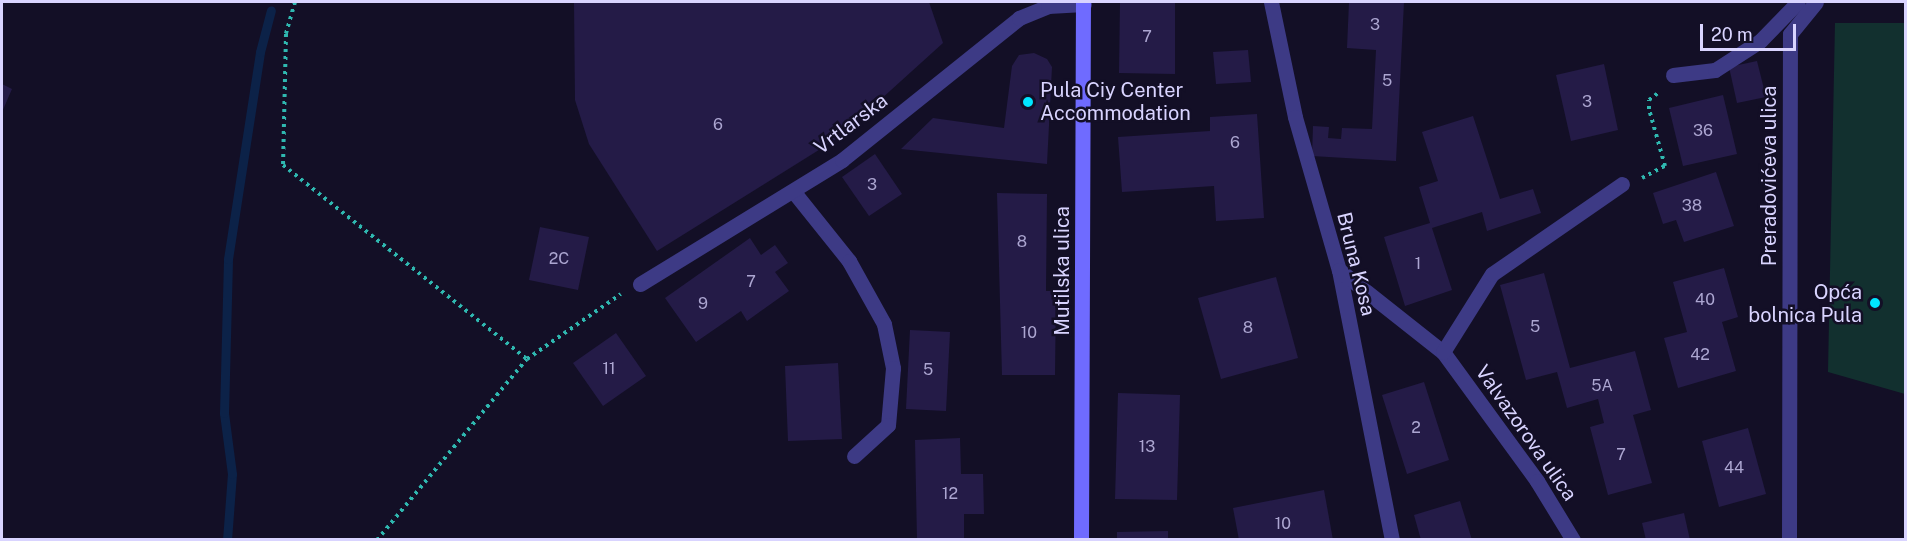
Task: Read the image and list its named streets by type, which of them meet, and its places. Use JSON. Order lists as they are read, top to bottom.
{
  "streets": {
    "main road": ["Mutilska ulica"],
    "street": [
      "Vrtlarska",
      "Preradovićeva ulica",
      "Bruna Kosa",
      "Valvazorova ulica"
    ]
  },
  "crossings": [
    ["Vrtlarska", "Mutilska ulica"],
    ["Bruna Kosa", "Valvazorova ulica"]
  ],
  "places": ["Pula Ciy Center Accommodation", "Opća bolnica Pula"],
  "house_numbers": [
    "3",
    "7",
    "5",
    "3",
    "6",
    "36",
    "6",
    "3",
    "38",
    "8",
    "2C",
    "1",
    "7",
    "40",
    "9",
    "5",
    "8",
    "10",
    "42",
    "11",
    "5",
    "5A",
    "2",
    "13",
    "7",
    "44",
    "12",
    "10"
  ],
  "scale_bar": "20 m"
}
